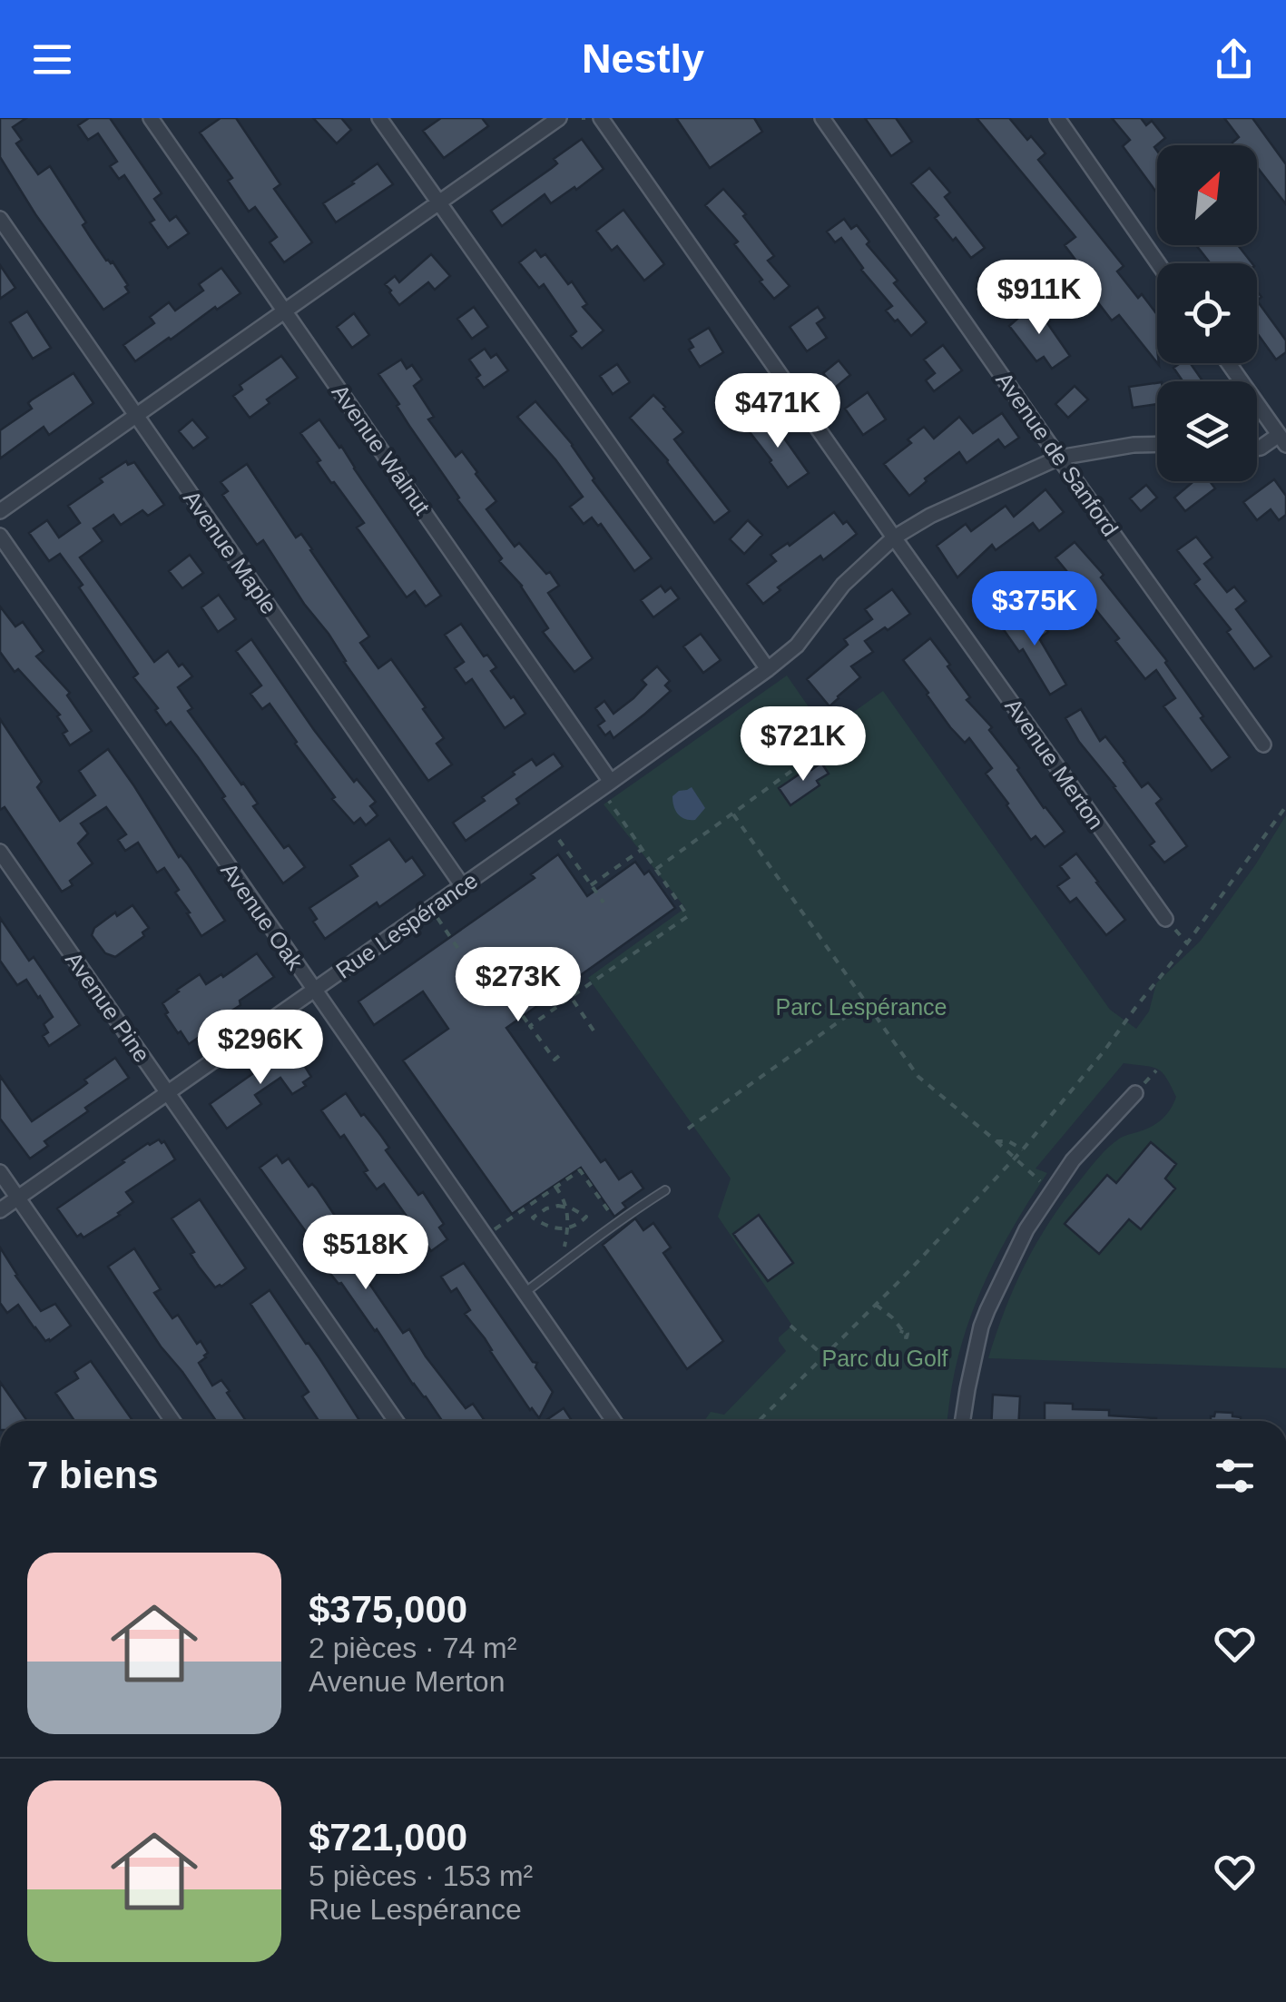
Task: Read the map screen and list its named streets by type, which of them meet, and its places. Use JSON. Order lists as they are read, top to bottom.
{
  "streets": {
    "street": [
      "Avenue Walnut",
      "Avenue de Sanford",
      "Avenue Maple",
      "Avenue Merton",
      "Avenue Oak",
      "Rue Lespérance",
      "Avenue Pine"
    ]
  },
  "crossings": [
    ["Avenue Walnut", "Rue Lespérance"],
    ["Avenue de Sanford", "Rue Lespérance"],
    ["Avenue Maple", "Rue Lespérance"],
    ["Avenue Merton", "Rue Lespérance"],
    ["Avenue Oak", "Rue Lespérance"],
    ["Rue Lespérance", "Avenue Pine"]
  ],
  "parks": ["Parc Lespérance", "Parc du Golf"],
  "north": "top right",
  "page": {
    "header": "Nestly",
    "price": [
      "$911K",
      "$471K",
      "$375K",
      "$721K",
      "$273K",
      "$296K",
      "$518K"
    ],
    "heading": "7 biens",
    "list": [
      {
        "name": "$375,000",
        "note": "2 pièces · 74 m² · Avenue Merton"
      },
      {
        "name": "$721,000",
        "note": "5 pièces · 153 m² · Rue Lespérance"
      }
    ]
  }
}
